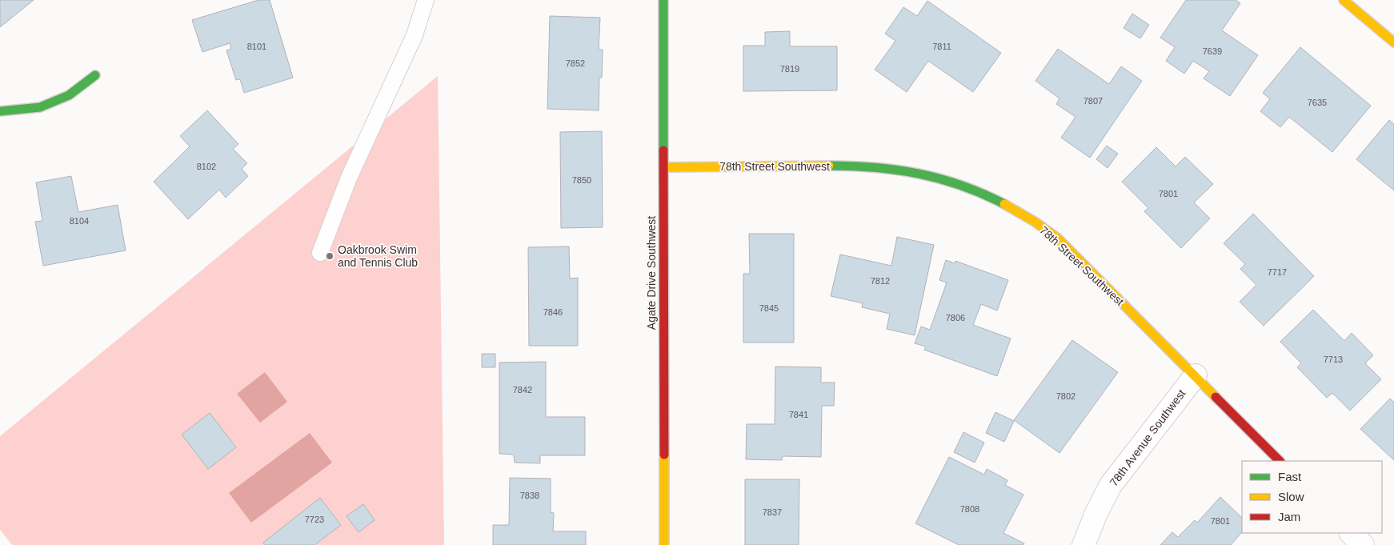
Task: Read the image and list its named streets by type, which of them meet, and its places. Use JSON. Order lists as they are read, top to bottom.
{
  "streets": {
    "street": ["78th Street Southwest", "Agate Drive Southwest", "78th Avenue Southwest"]
  },
  "crossings": [
    ["78th Street Southwest", "Agate Drive Southwest"],
    ["78th Street Southwest", "78th Avenue Southwest"]
  ],
  "places": ["Oakbrook Swim and Tennis Club"],
  "house_numbers": [
    "8101",
    "7811",
    "7639",
    "7852",
    "7819",
    "7807",
    "7635",
    "8102",
    "7850",
    "7801",
    "8104",
    "7717",
    "7812",
    "7845",
    "7846",
    "7806",
    "7713",
    "7842",
    "7802",
    "7841",
    "7838",
    "7808",
    "7837",
    "7723",
    "7801"
  ],
  "legend": ["Fast", "Slow", "Jam"]
}
